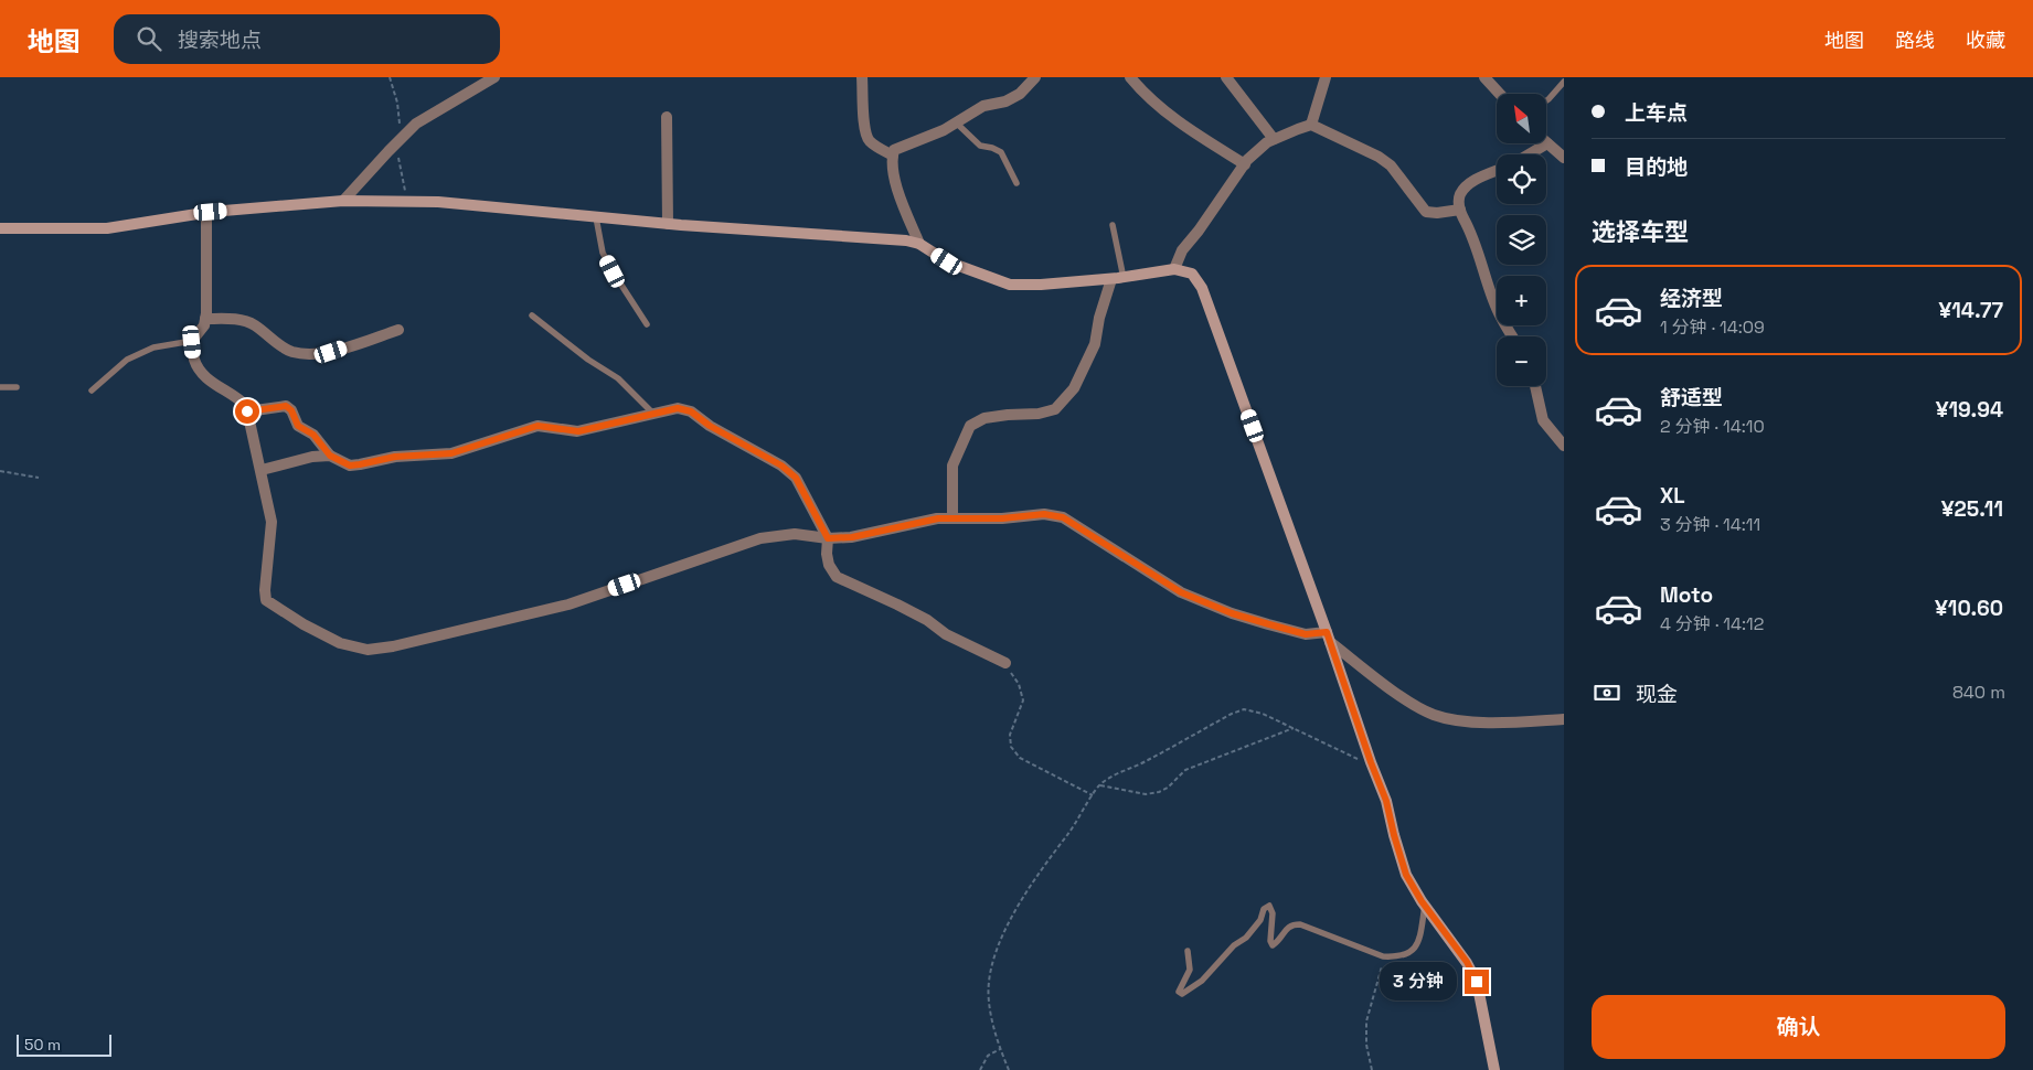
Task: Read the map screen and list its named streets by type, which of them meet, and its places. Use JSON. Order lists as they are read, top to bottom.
{
  "scale_bar": "50 m",
  "north": "top left",
  "page": {
    "header": "地图",
    "search": "搜索地点",
    "nav": ["地图", "路线", "收藏"],
    "banner": ["上车点", "目的地"],
    "map_buttons": ["+", "−"],
    "heading": "选择车型",
    "list": [
      {
        "name": "经济型",
        "note": "1 分钟 · 14:09",
        "value": "¥14.77"
      },
      {
        "name": "舒适型",
        "note": "2 分钟 · 14:10",
        "value": "¥19.94"
      },
      {
        "name": "XL",
        "note": "3 分钟 · 14:11",
        "value": "¥25.11"
      },
      {
        "name": "Moto",
        "note": "4 分钟 · 14:12",
        "value": "¥10.60"
      }
    ],
    "pay": ["现金", "840 m"],
    "bubble": "3 分钟",
    "buttons": "确认",
    "scale": "50 m"
  }
}
